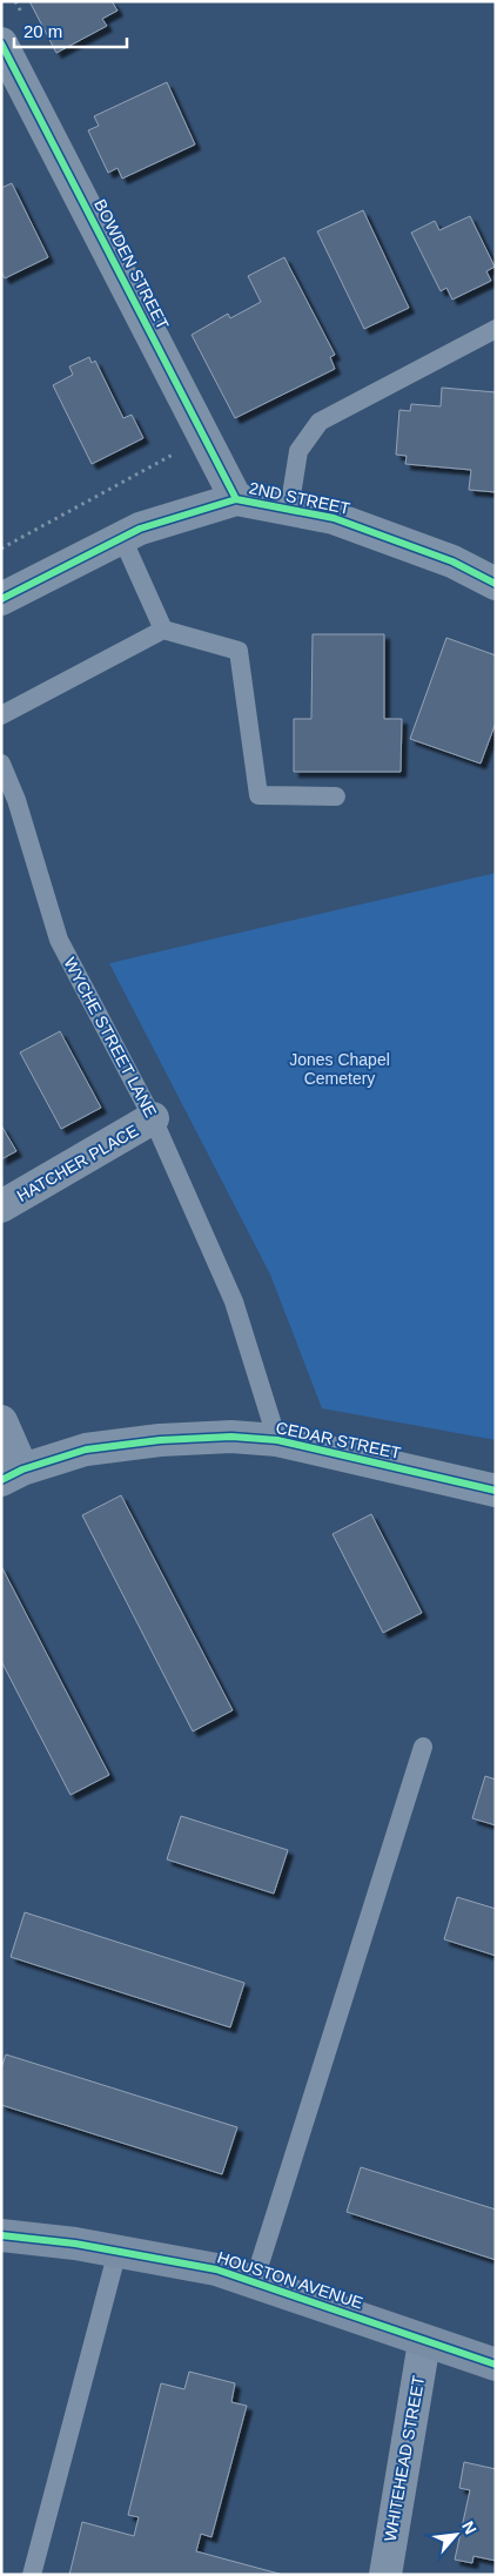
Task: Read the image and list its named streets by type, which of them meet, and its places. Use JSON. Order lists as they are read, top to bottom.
{
  "streets": {
    "street": [
      "BOWDEN STREET",
      "2ND STREET",
      "HATCHER PLACE",
      "CEDAR STREET",
      "HOUSTON AVENUE",
      "WHITEHEAD STREET"
    ],
    "lane": ["WYCHE STREET LANE"]
  },
  "crossings": [
    ["BOWDEN STREET", "2ND STREET"],
    ["WYCHE STREET LANE", "HATCHER PLACE"],
    ["WYCHE STREET LANE", "CEDAR STREET"],
    ["HOUSTON AVENUE", "WHITEHEAD STREET"]
  ],
  "parks": ["Jones Chapel Cemetery"],
  "scale_bar": "20 m",
  "north": "top right"
}
